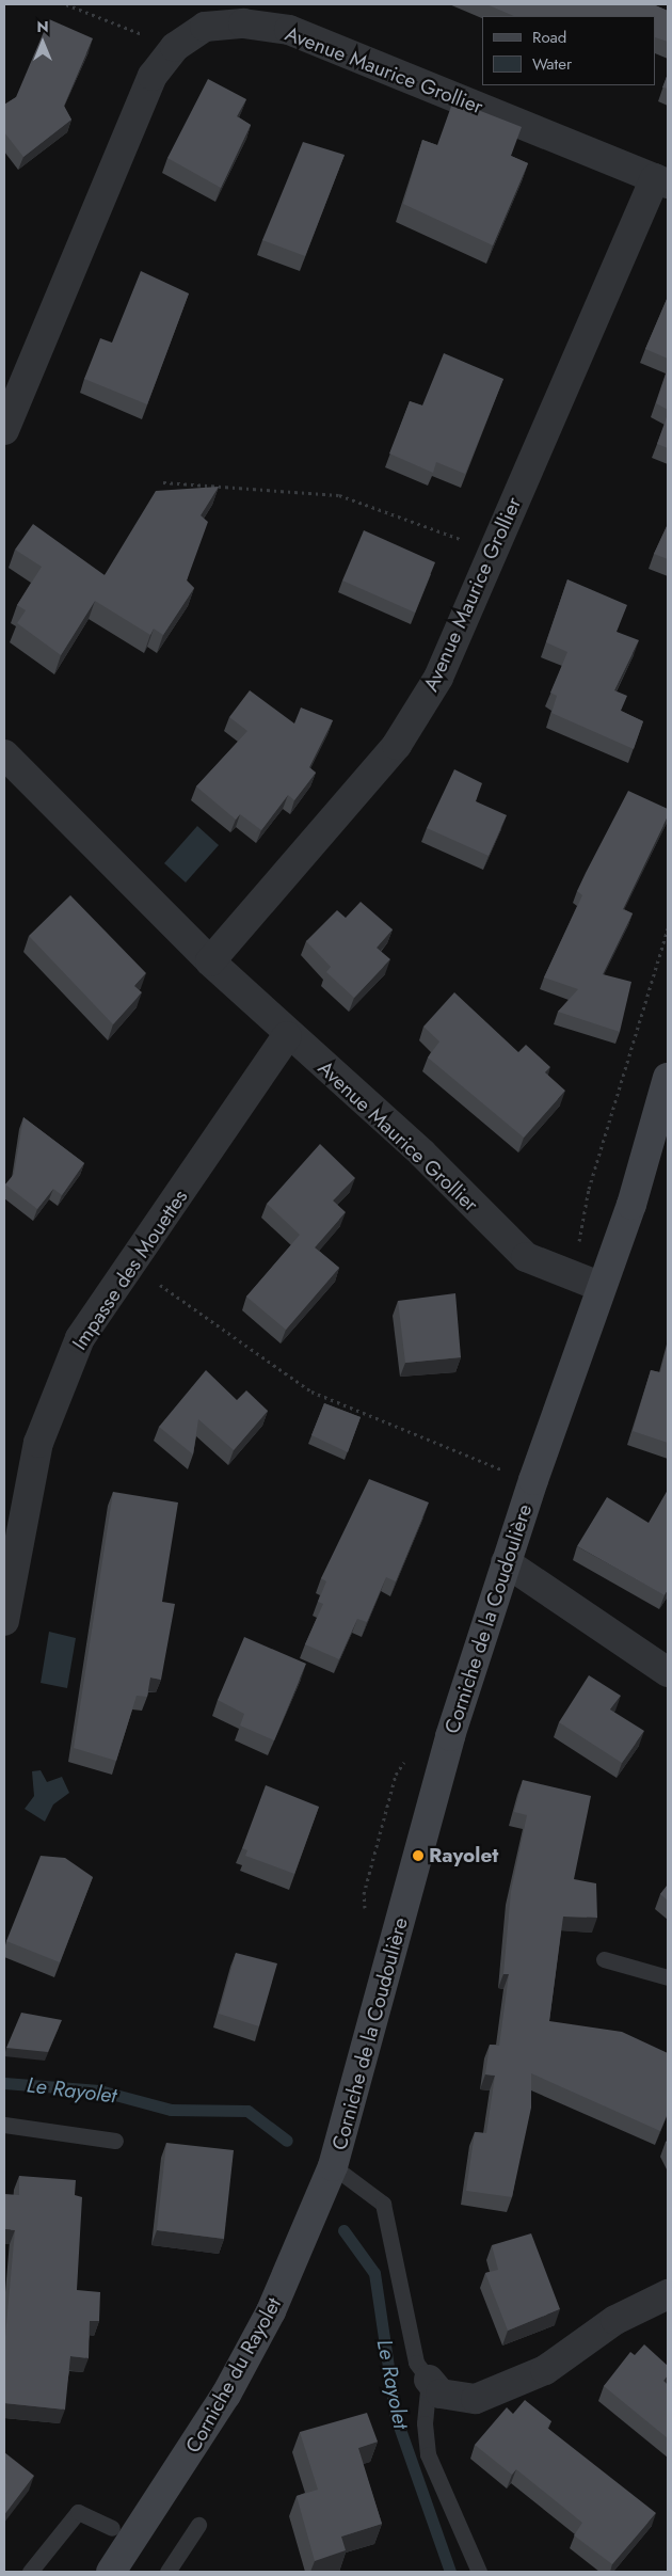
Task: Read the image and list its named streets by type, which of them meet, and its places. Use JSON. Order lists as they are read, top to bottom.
{
  "streets": {
    "main road": ["Corniche de la Coudoulière", "Corniche du Rayolet"],
    "street": ["Avenue Maurice Grollier", "Impasse des Mouettes"]
  },
  "crossings": [
    ["Avenue Maurice Grollier", "Impasse des Mouettes"],
    ["Avenue Maurice Grollier", "Corniche de la Coudoulière"],
    ["Corniche de la Coudoulière", "Corniche du Rayolet"]
  ],
  "water": ["Le Rayolet"],
  "places": ["Rayolet"],
  "legend": ["Road", "Water"],
  "north": "top"
}
